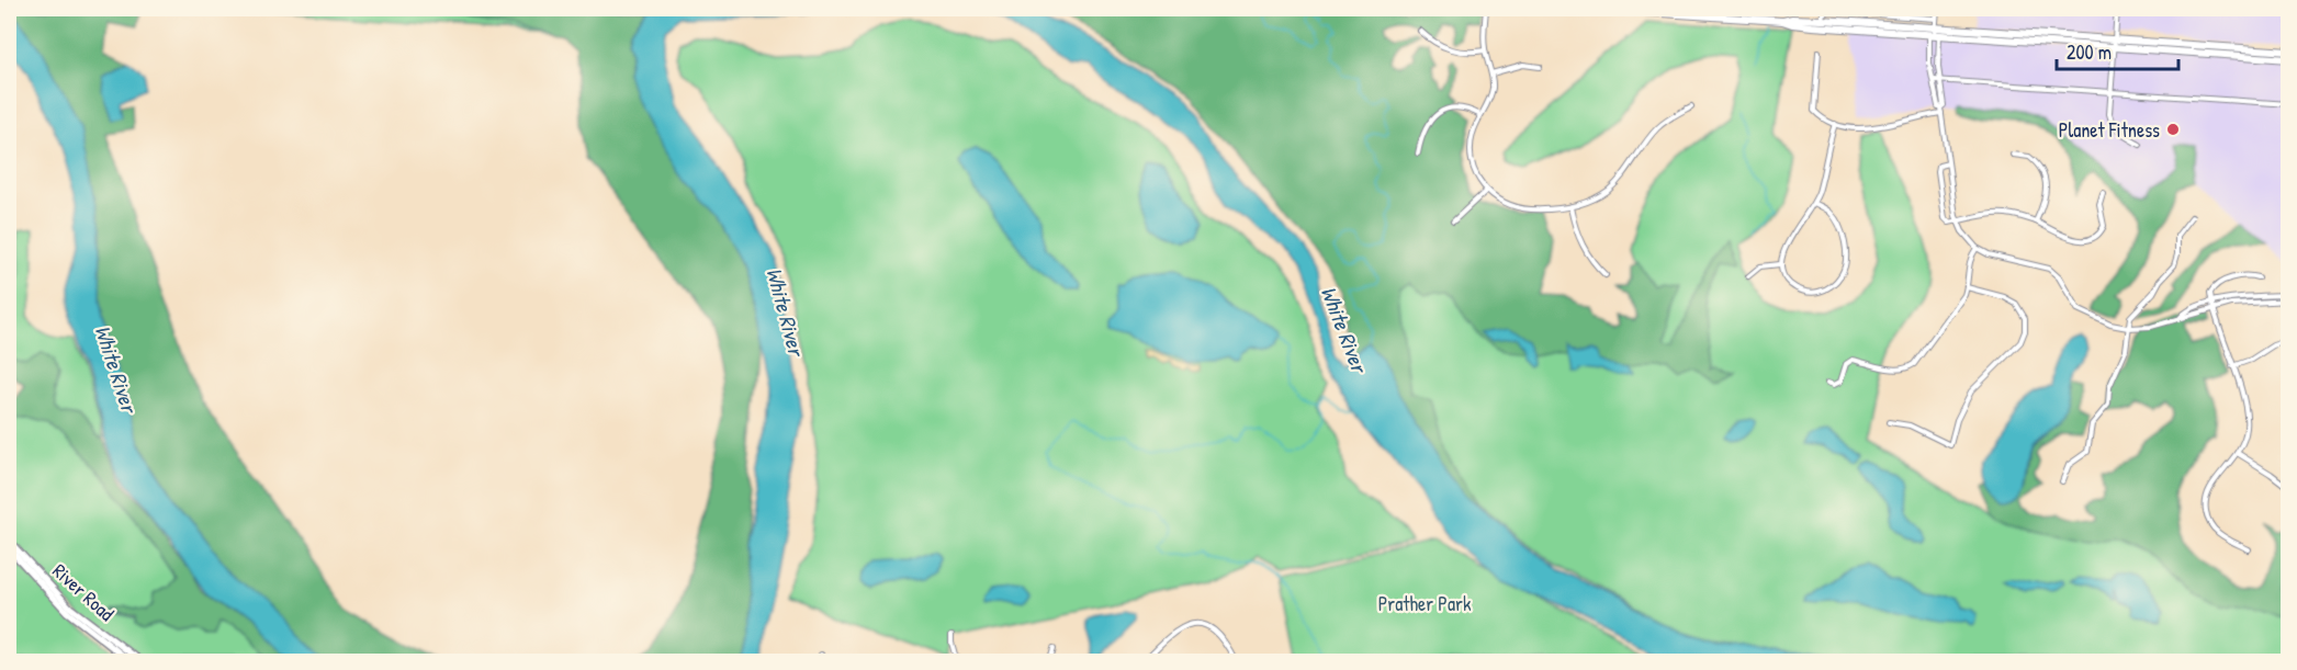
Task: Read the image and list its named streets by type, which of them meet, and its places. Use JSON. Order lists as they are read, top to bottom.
{
  "streets": {
    "main road": ["River Road"]
  },
  "water": ["White River"],
  "parks": ["Prather Park"],
  "places": ["Planet Fitness"],
  "scale_bar": "200 m"
}
